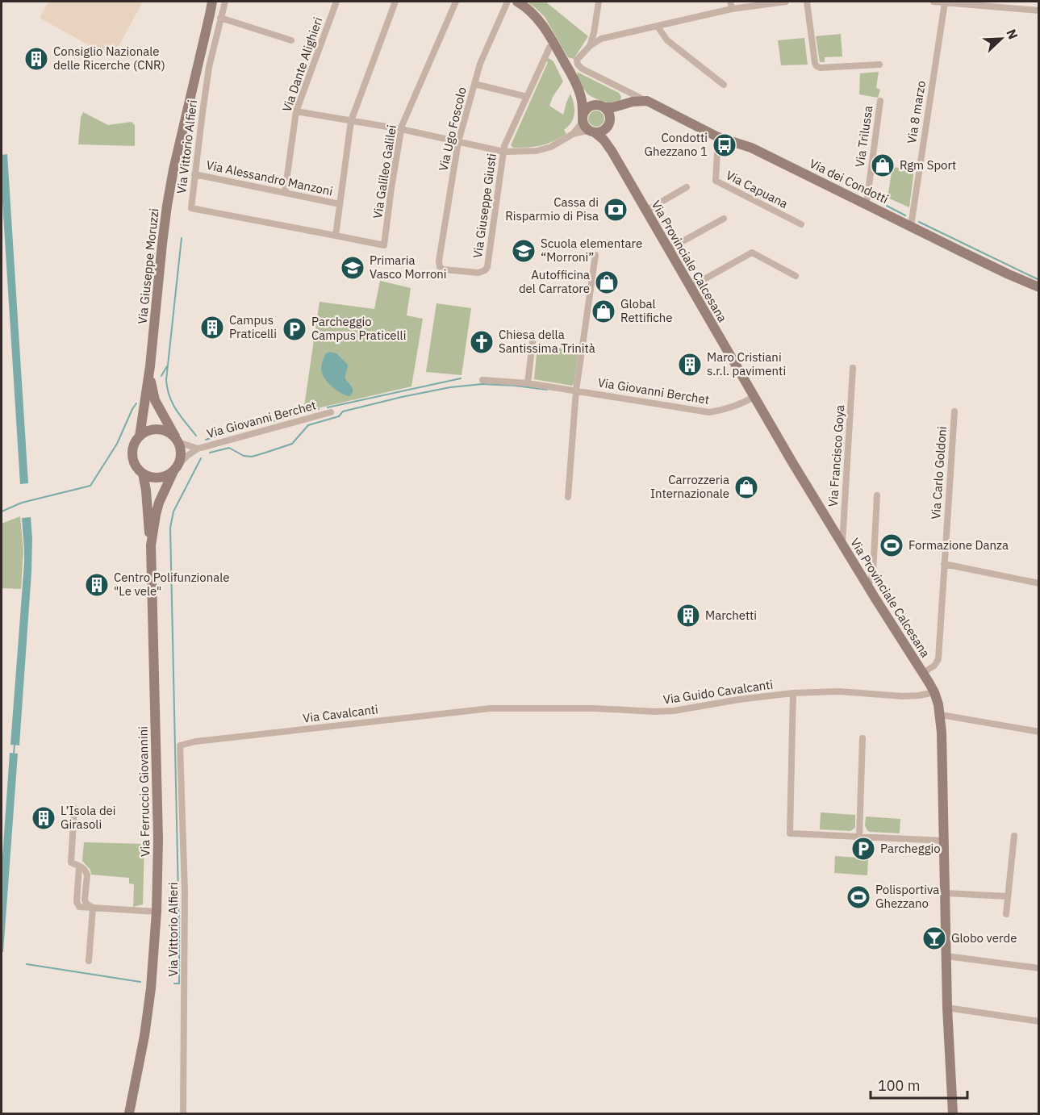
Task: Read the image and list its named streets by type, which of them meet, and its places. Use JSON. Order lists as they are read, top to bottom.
{
  "streets": {
    "main road": [
      "Via dei Condotti",
      "Via Provinciale Calcesana",
      "Via Giuseppe Moruzzi",
      "Via Ferruccio Giovannini"
    ],
    "street": [
      "Via Dante Alighieri",
      "Via 8 marzo",
      "Via Ugo Foscolo",
      "Via Trilussa",
      "Via Vittorio Alfieri",
      "Via Galileo Galilei",
      "Via Alessandro Manzoni",
      "Via Capuana",
      "Via Giuseppe Giusti",
      "Via Giovanni Berchet",
      "Via Francisco Goya",
      "Via Carlo Goldoni",
      "Via Guido Cavalcanti",
      "Via Cavalcanti"
    ]
  },
  "crossings": [
    ["Via Dante Alighieri", "Via Alessandro Manzoni"],
    ["Via 8 marzo", "Via dei Condotti"],
    ["Via Ugo Foscolo", "Via Giuseppe Giusti"],
    ["Via Trilussa", "Via dei Condotti"],
    ["Via Vittorio Alfieri", "Via Galileo Galilei"],
    ["Via Vittorio Alfieri", "Via Alessandro Manzoni"],
    ["Via Vittorio Alfieri", "Via Cavalcanti"],
    ["Via dei Condotti", "Via Capuana"],
    ["Via Provinciale Calcesana", "Via Giovanni Berchet"],
    ["Via Provinciale Calcesana", "Via Francisco Goya"],
    ["Via Provinciale Calcesana", "Via Carlo Goldoni"],
    ["Via Provinciale Calcesana", "Via Guido Cavalcanti"],
    ["Via Giuseppe Moruzzi", "Via Giovanni Berchet"],
    ["Via Giuseppe Moruzzi", "Via Ferruccio Giovannini"],
    ["Via Giovanni Berchet", "Via Ferruccio Giovannini"],
    ["Via Guido Cavalcanti", "Via Cavalcanti"]
  ],
  "places": {
    "building": [
      "Consiglio Nazionale delle Ricerche (CNR)",
      "Campus Praticelli",
      "Maro Cristiani s.r.l. pavimenti",
      "Centro Polifunzionale \"Le vele\"",
      "Marchetti",
      "L’Isola dei Girasoli"
    ],
    "bus stop": ["Condotti Ghezzano 1"],
    "shop": [
      "Rgm Sport",
      "Autofficina del Carratore",
      "Global Rettifiche",
      "Carrozzeria Internazionale"
    ],
    "bank": ["Cassa di Risparmio di Pisa"],
    "school or university": ["Scuola elementare “Morroni”", "Primaria Vasco Morroni"],
    "parking": ["Parcheggio Campus Praticelli", "Parcheggio"],
    "church": ["Chiesa della Santissima Trinità"],
    "sports": ["Formazione Danza", "Polisportiva Ghezzano"],
    "bar": ["Globo verde"]
  },
  "scale_bar": "100 m",
  "north": "top right"
}
